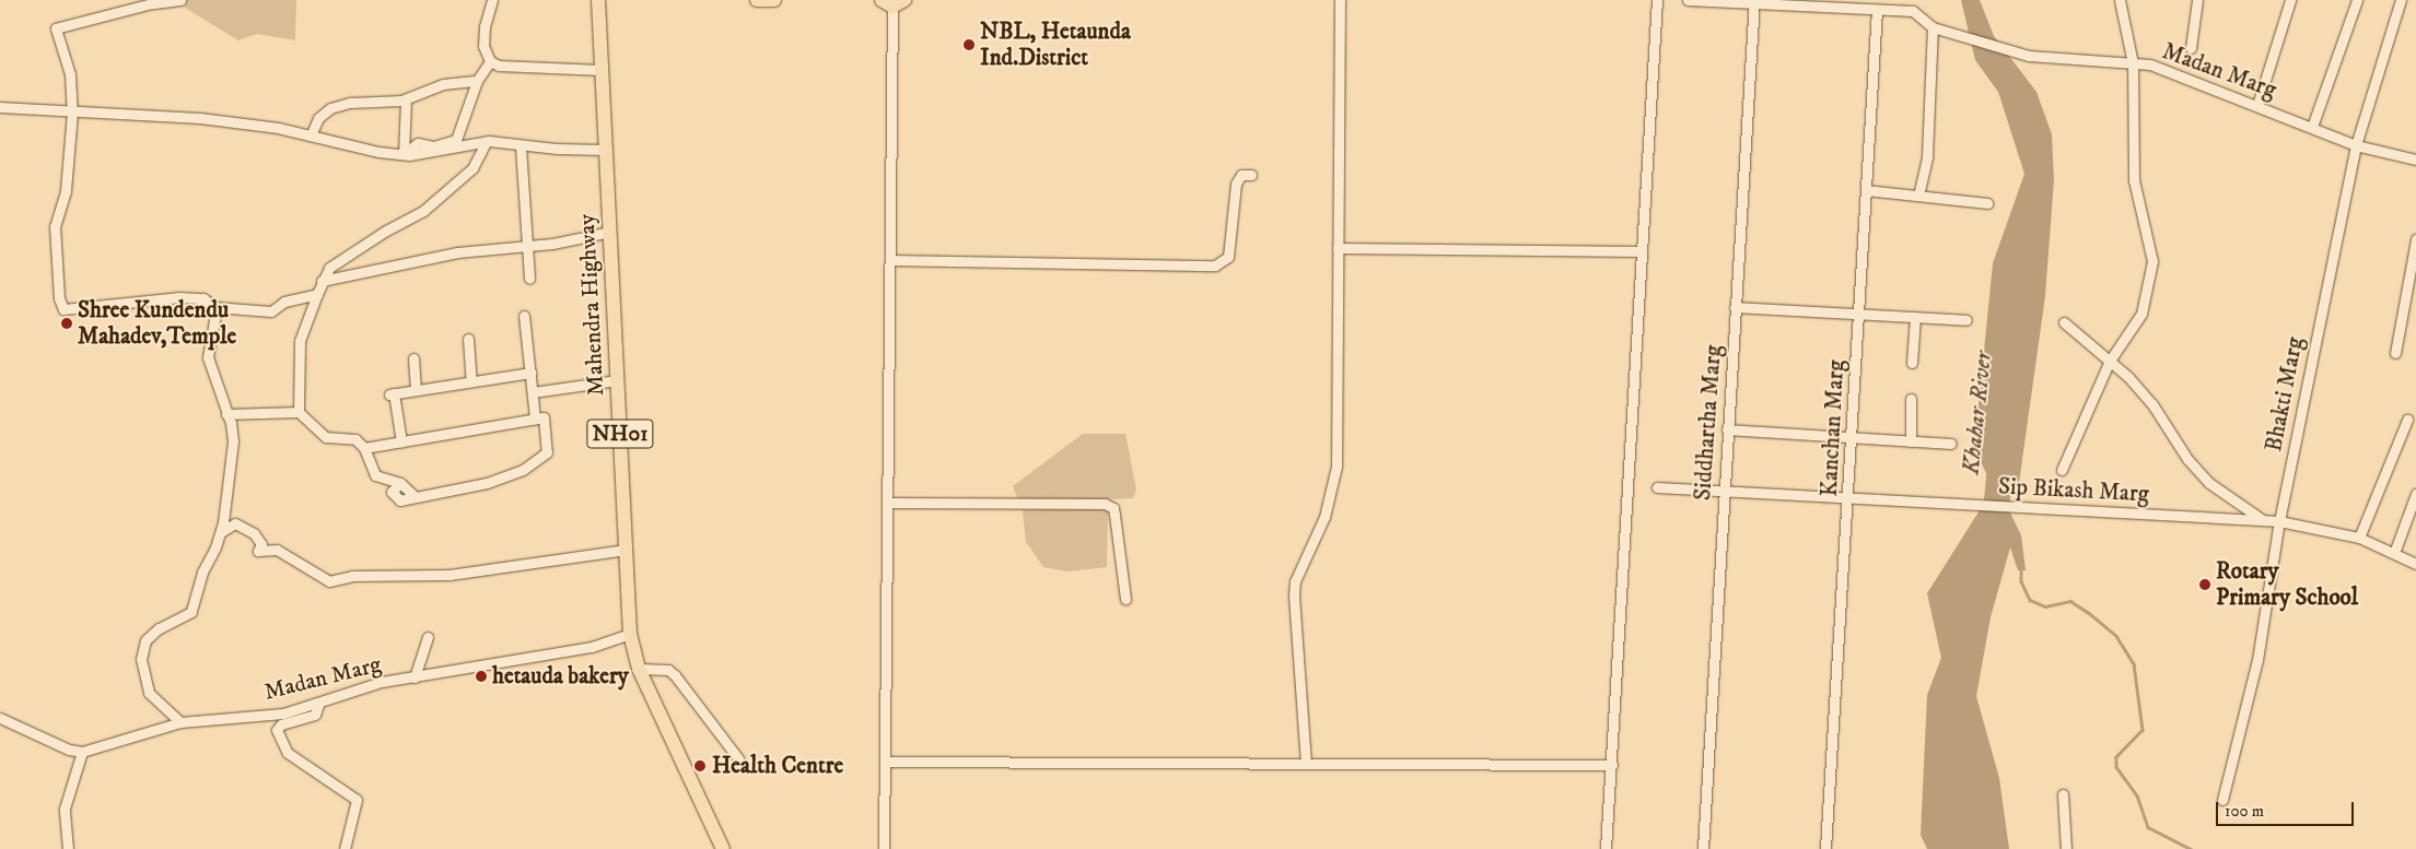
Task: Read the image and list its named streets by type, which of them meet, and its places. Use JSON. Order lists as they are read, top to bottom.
{
  "streets": {
    "highway": ["Mahendra Highway", "NH01"],
    "street": [
      "Madan Marg",
      "Bhakti Marg",
      "Siddhartha Marg",
      "Kanchan Marg",
      "Sip Bikash Marg"
    ]
  },
  "crossings": [
    ["Madan Marg", "Mahendra Highway"],
    ["Madan Marg", "Bhakti Marg"],
    ["Bhakti Marg", "Sip Bikash Marg"],
    ["Siddhartha Marg", "Sip Bikash Marg"],
    ["Kanchan Marg", "Sip Bikash Marg"]
  ],
  "water": ["Khahar River"],
  "places": [
    "NBL, Hetaunda Ind.District",
    "Shree Kundendu Mahadev,Temple",
    "Rotary Primary School",
    "hetauda bakery",
    "Health Centre"
  ],
  "scale_bar": "100 m"
}
